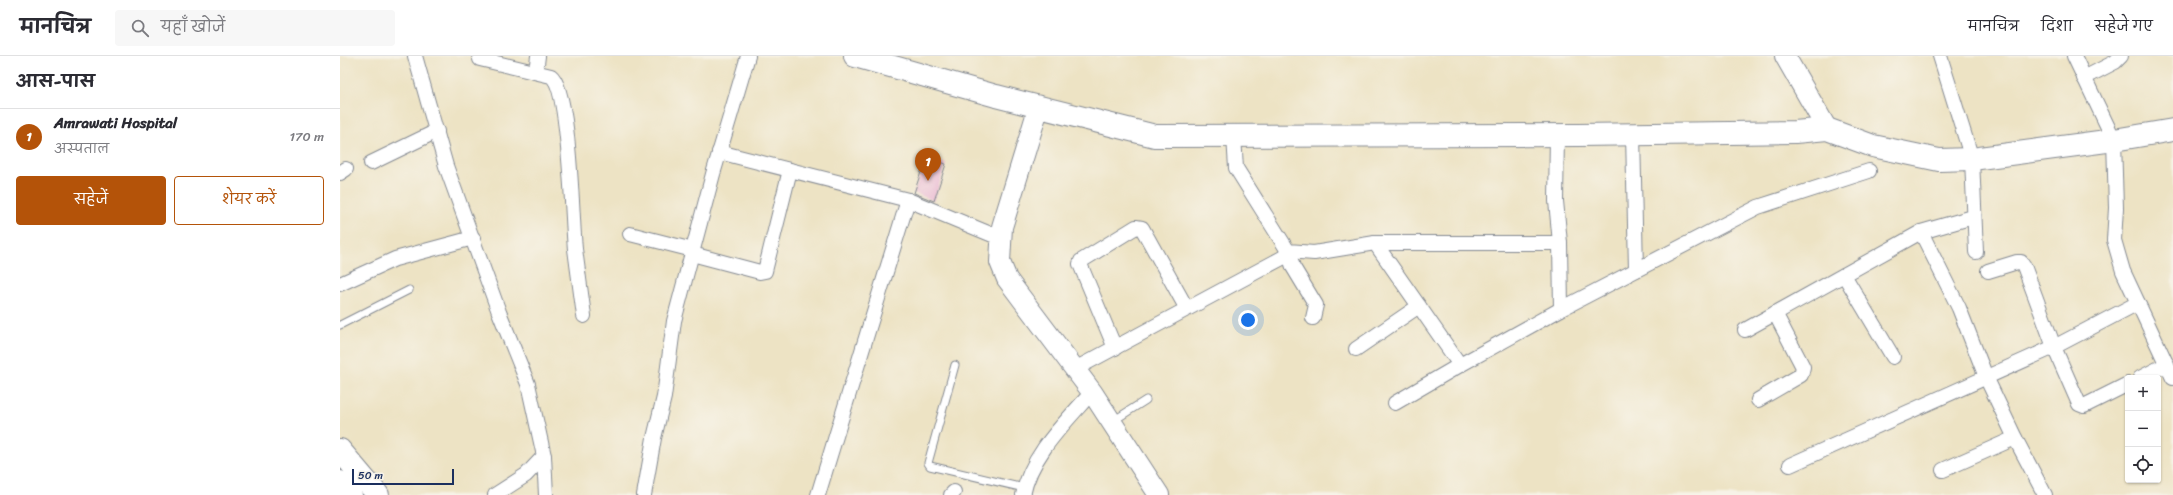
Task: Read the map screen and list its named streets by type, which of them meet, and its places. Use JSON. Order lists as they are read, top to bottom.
{
  "scale_bar": "50 m",
  "page": {
    "header": "मानचित्र",
    "search": "यहाँ खोजें",
    "nav": ["मानचित्र", "दिशा", "सहेजे गए"],
    "heading": "आस-पास",
    "list": [
      {
        "mark": "1",
        "name": "Amrawati Hospital",
        "note": "अस्पताल",
        "value": "170 m"
      }
    ],
    "pins": "1",
    "buttons": ["सहेजें", "शेयर करें"],
    "map_buttons": ["+", "−"],
    "scale": "50 m"
  }
}
